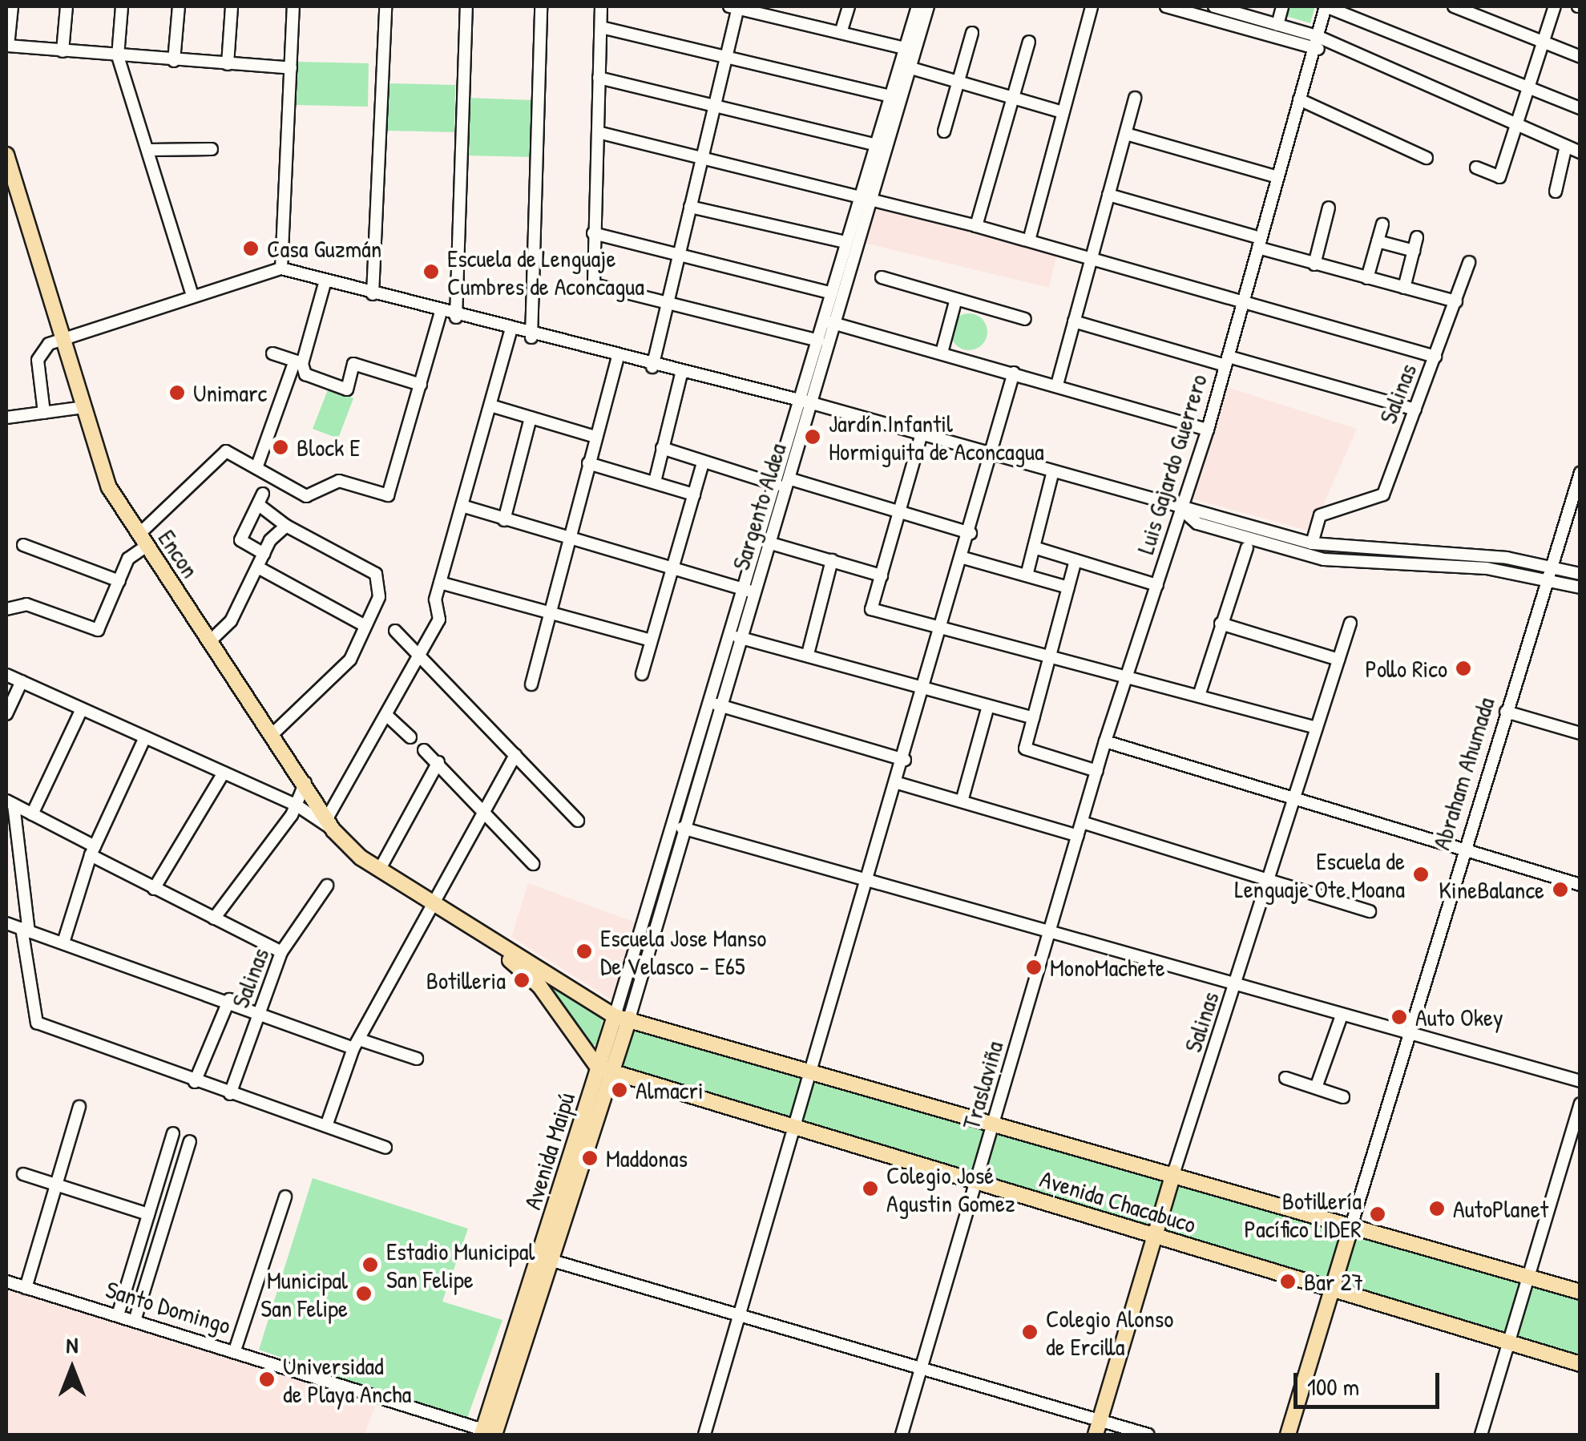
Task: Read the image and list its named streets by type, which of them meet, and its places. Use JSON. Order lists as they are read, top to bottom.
{
  "streets": {
    "main road": [
      "Salinas",
      "Encon",
      "Avenida Maipú",
      "Avenida Chacabuco"
    ],
    "street": [
      "Luis Gajardo Guerrero",
      "Sargento Aldea",
      "Abraham Ahumada",
      "Traslaviña",
      "Santo Domingo"
    ]
  },
  "crossings": [
    ["Salinas", "Avenida Chacabuco"],
    ["Luis Gajardo Guerrero", "Traslaviña"],
    ["Sargento Aldea", "Encon"],
    ["Sargento Aldea", "Avenida Maipú"],
    ["Sargento Aldea", "Avenida Chacabuco"],
    ["Encon", "Avenida Maipú"],
    ["Encon", "Avenida Chacabuco"],
    ["Abraham Ahumada", "Avenida Chacabuco"],
    ["Traslaviña", "Avenida Chacabuco"],
    ["Avenida Maipú", "Avenida Chacabuco"],
    ["Avenida Maipú", "Santo Domingo"]
  ],
  "places": [
    "Casa Guzmán",
    "Escuela de Lenguaje Cumbres de Aconcagua",
    "Unimarc",
    "Jardín Infantil Hormiguita de Aconcagua",
    "Block E",
    "Pollo Rico",
    "Escuela de Lenguaje Ote Moana",
    "KineBalance",
    "Escuela Jose Manso De Velasco - E65",
    "MonoMachete",
    "Botilleria",
    "Auto Okey",
    "Almacri",
    "Maddonas",
    "Colegio José Agustin Gomez",
    "AutoPlanet",
    "Botillería Pacífico LIDER",
    "Estadio Municipal San Felipe",
    "Bar 27",
    "Municipal San Felipe",
    "Colegio Alonso de Ercilla",
    "Universidad de Playa Ancha"
  ],
  "scale_bar": "100 m",
  "north": "top"
}
